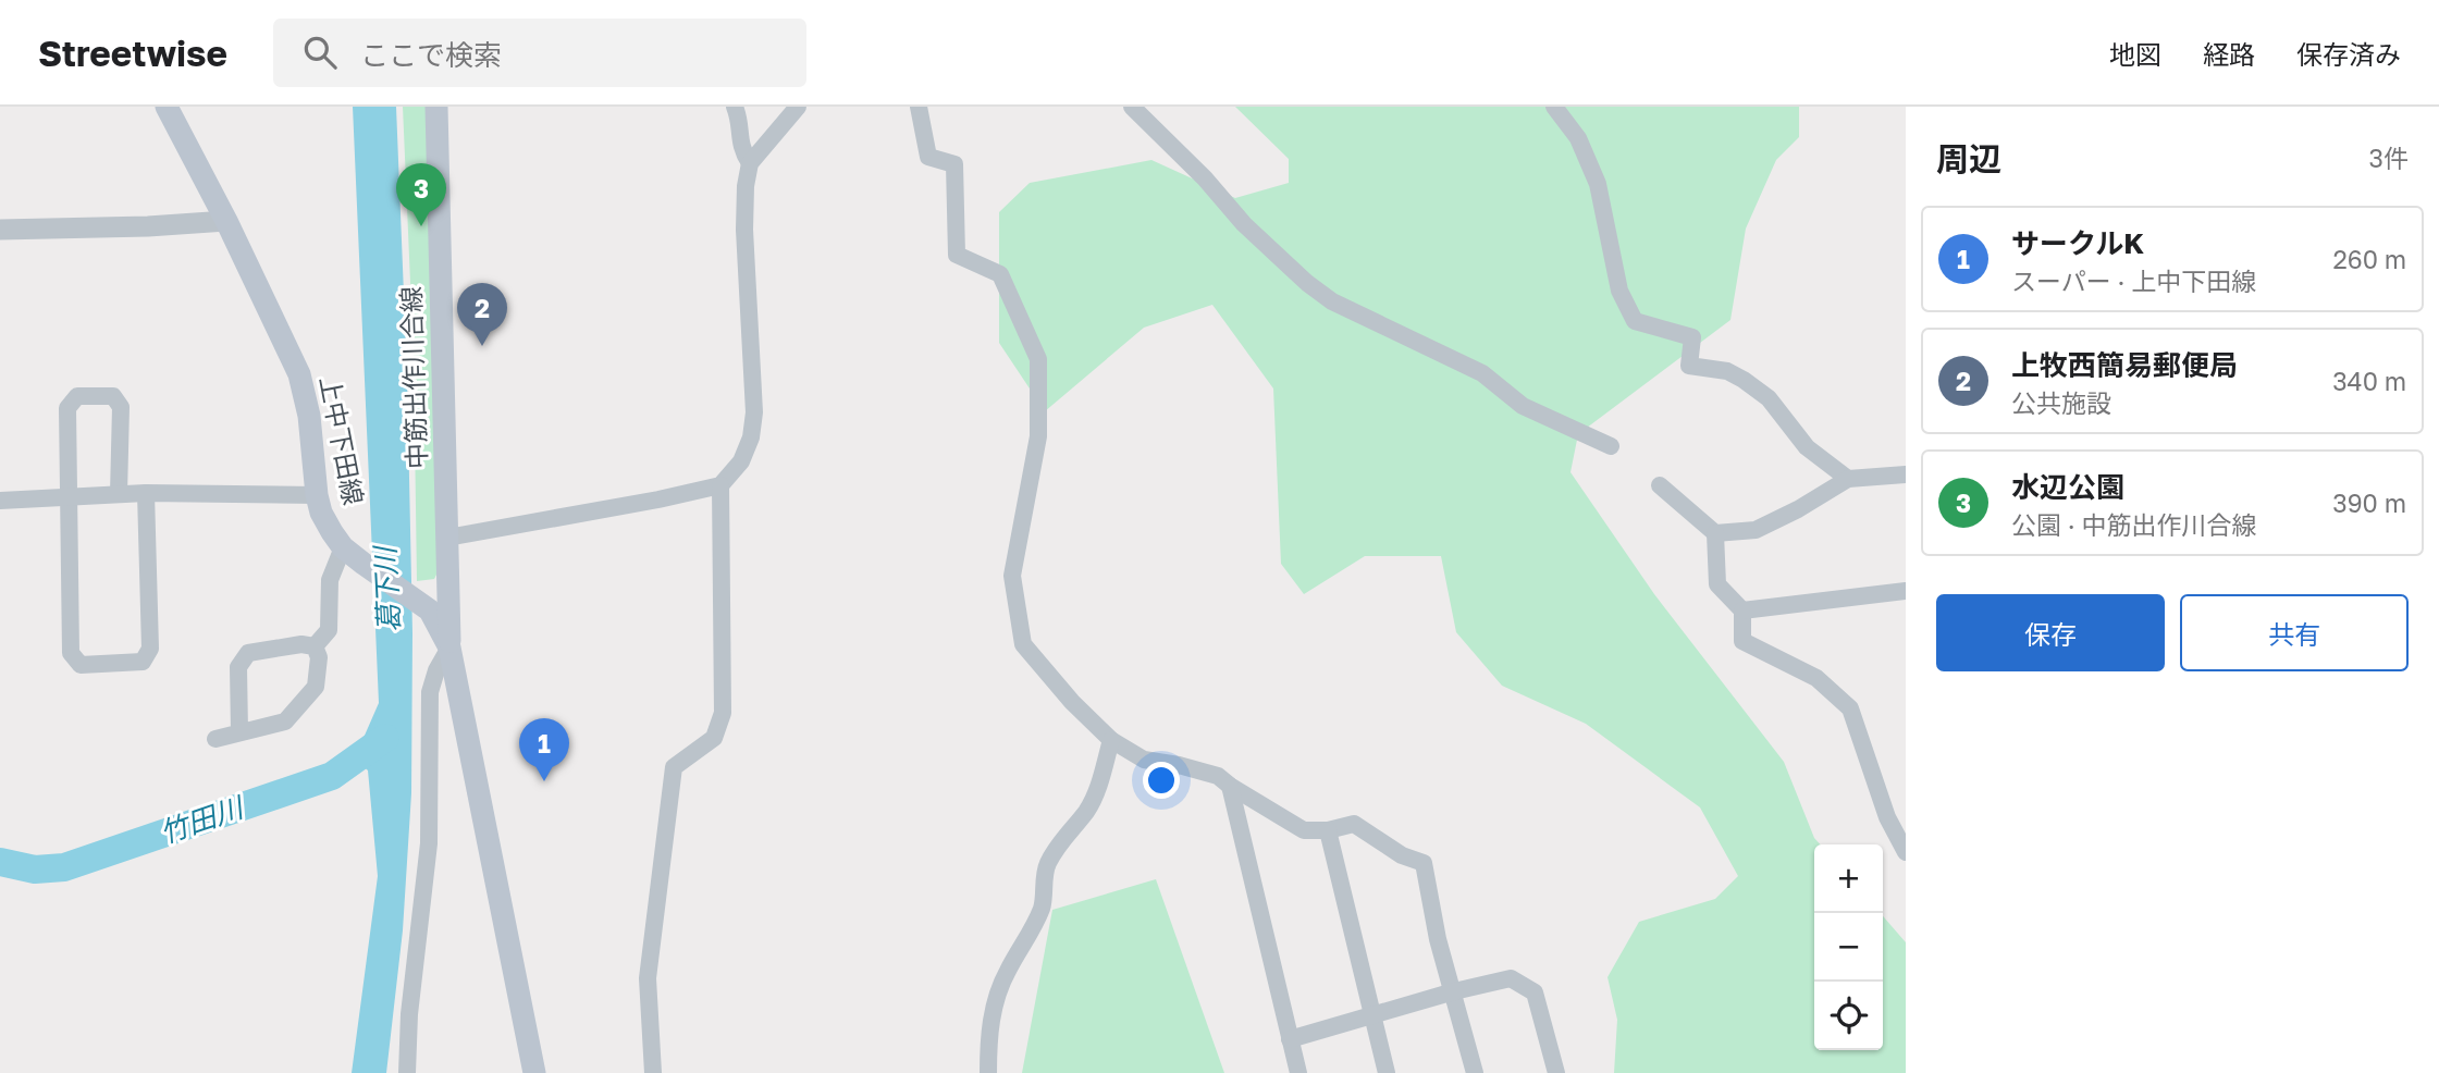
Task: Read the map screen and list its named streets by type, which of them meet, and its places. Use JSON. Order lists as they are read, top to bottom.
{
  "streets": {
    "main road": ["中筋出作川合線", "上中下田線"]
  },
  "crossings": [
    ["中筋出作川合線", "上中下田線"]
  ],
  "water": ["葛下川", "竹田川"],
  "page": {
    "header": "Streetwise",
    "search": "ここで検索",
    "nav": ["地図", "経路", "保存済み"],
    "heading": ["周辺", "3件"],
    "pins": ["3", "2", "1"],
    "list": [
      {
        "mark": "1",
        "name": "サークルK",
        "note": "スーパー · 上中下田線",
        "value": "260 m"
      },
      {
        "mark": "2",
        "name": "上牧西簡易郵便局",
        "note": "公共施設",
        "value": "340 m"
      },
      {
        "mark": "3",
        "name": "水辺公園",
        "note": "公園 · 中筋出作川合線",
        "value": "390 m"
      }
    ],
    "buttons": ["保存", "共有"],
    "map_buttons": ["+", "−"]
  }
}
